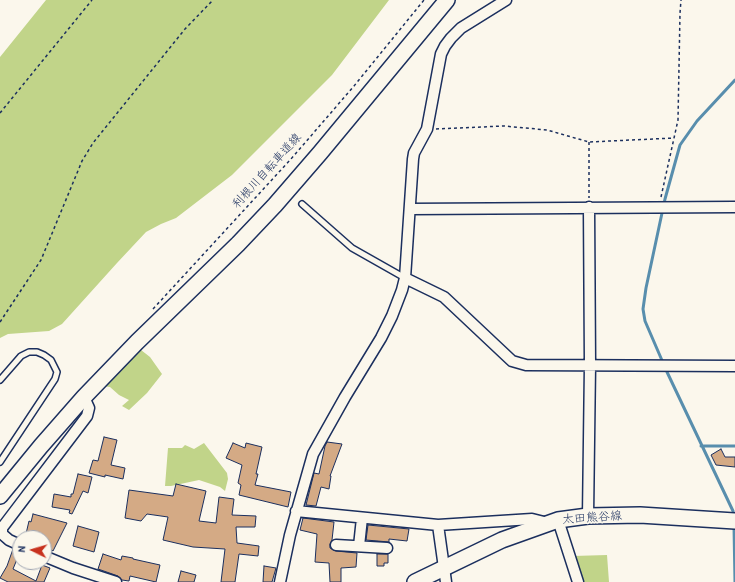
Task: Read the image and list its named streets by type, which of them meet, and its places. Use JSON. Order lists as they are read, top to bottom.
{
  "streets": {
    "street": ["太田熊谷線"],
    "path": ["利根川自転車道線"]
  },
  "north": "left"
}
